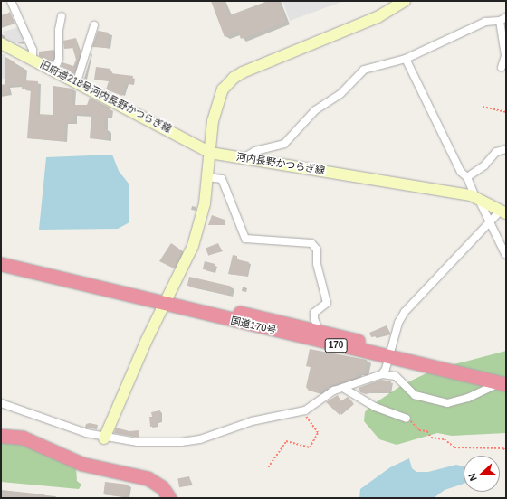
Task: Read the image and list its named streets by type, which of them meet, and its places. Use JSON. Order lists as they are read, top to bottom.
{
  "streets": {
    "highway": ["国道170号", "170"],
    "street": ["旧府道218号河内長野かつらぎ線", "河内長野かつらぎ線"]
  },
  "crossings": [
    ["旧府道218号河内長野かつらぎ線", "河内長野かつらぎ線"]
  ],
  "north": "left"
}
